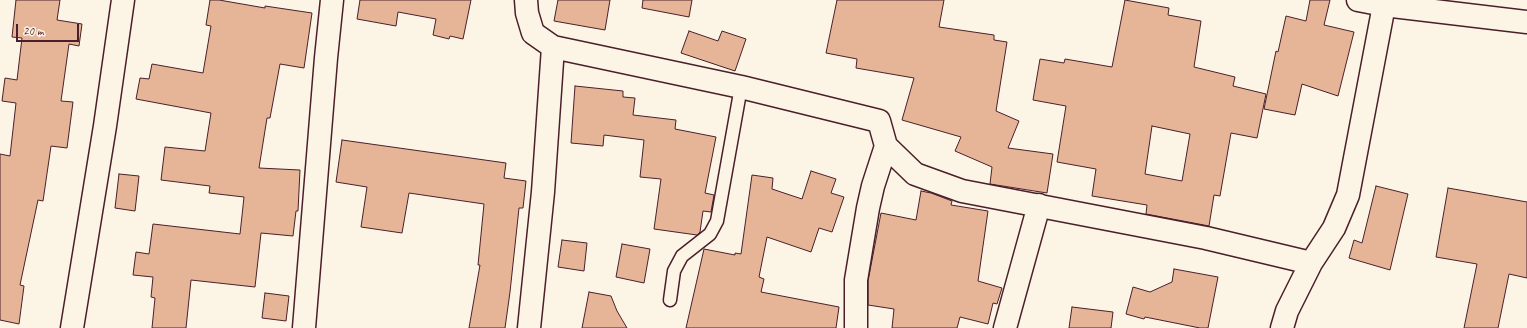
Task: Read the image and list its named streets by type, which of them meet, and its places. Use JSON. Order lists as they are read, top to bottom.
{
  "scale_bar": "20 m"
}
